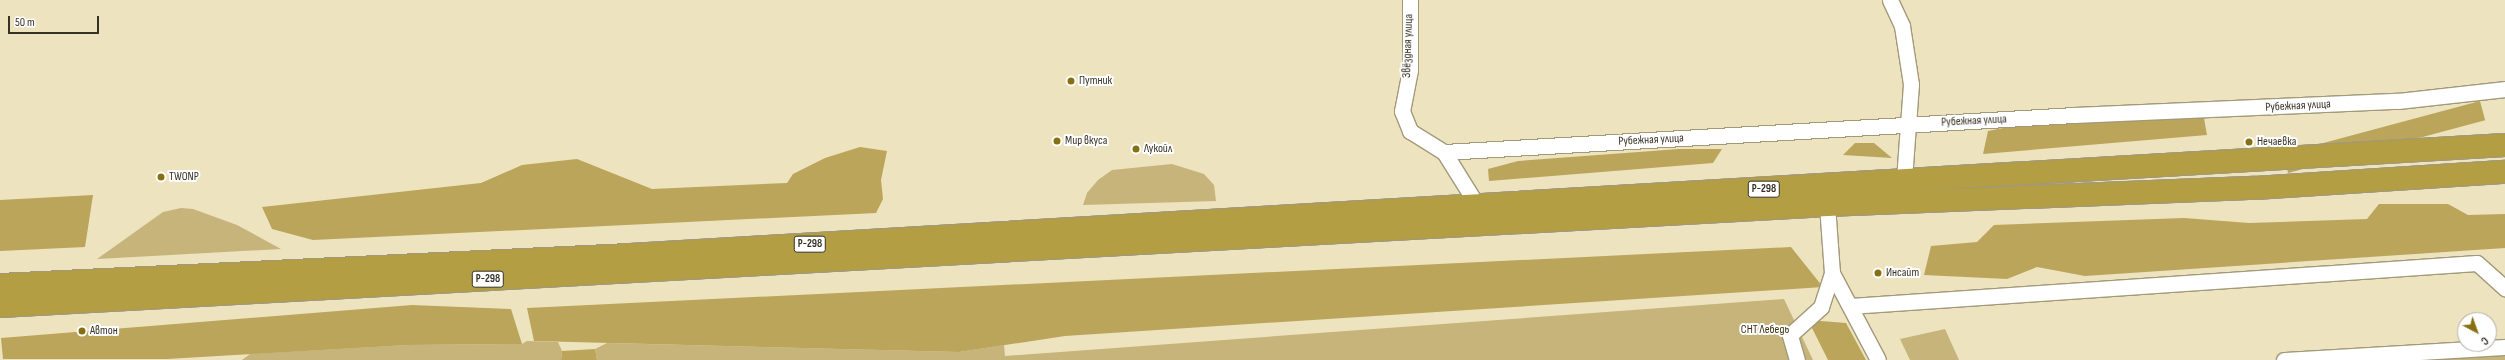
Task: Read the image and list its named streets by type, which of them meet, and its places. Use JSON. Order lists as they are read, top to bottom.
{
  "streets": {
    "highway": ["Р-298"],
    "street": ["Звёздная улица", "Рубежная улица"]
  },
  "crossings": [
    ["Звёздная улица", "Рубежная улица"],
    ["Звёздная улица", "Р-298"]
  ],
  "parks": ["СНТ Лебедь"],
  "places": [
    "Путник",
    "Мир вкуса",
    "Нечаевка",
    "Лукойл",
    "TWONP",
    "Инсайт",
    "Автон"
  ],
  "scale_bar": "50 m",
  "north": "bottom right"
}
